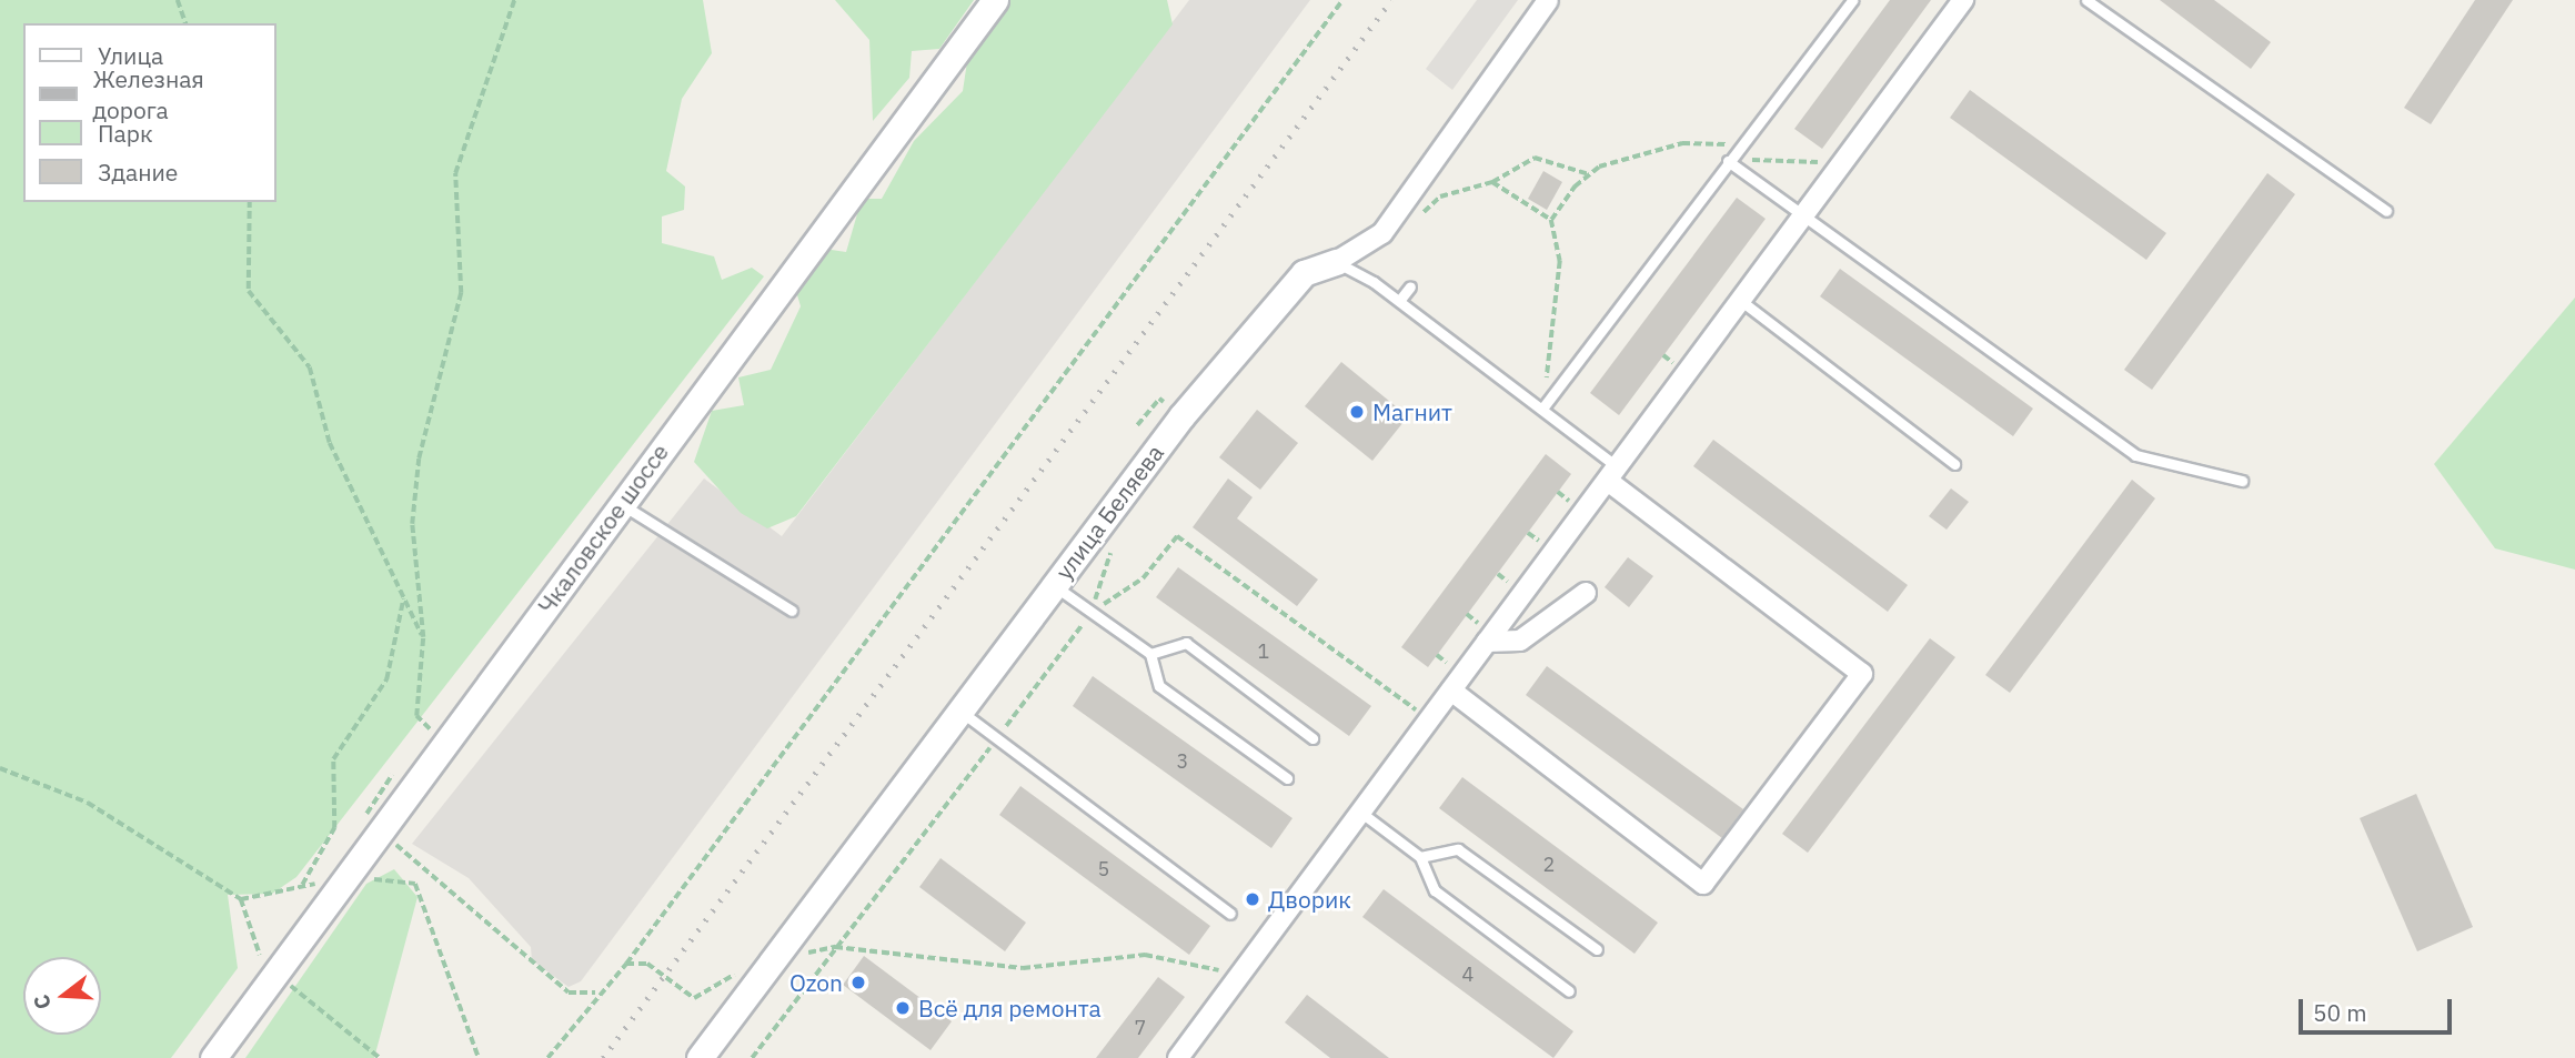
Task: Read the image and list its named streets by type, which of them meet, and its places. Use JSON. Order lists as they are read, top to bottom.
{
  "streets": {
    "street": ["улица Беляева", "Чкаловское шоссе"]
  },
  "places": [
    "Магнит",
    "Дворик",
    "Ozon",
    "Всё для ремонта"
  ],
  "house_numbers": [
    "1",
    "3",
    "2",
    "5",
    "4",
    "7"
  ],
  "legend": [
    "Улица",
    "Железная дорога",
    "Парк",
    "Здание"
  ],
  "scale_bar": "50 m",
  "north": "left"
}
